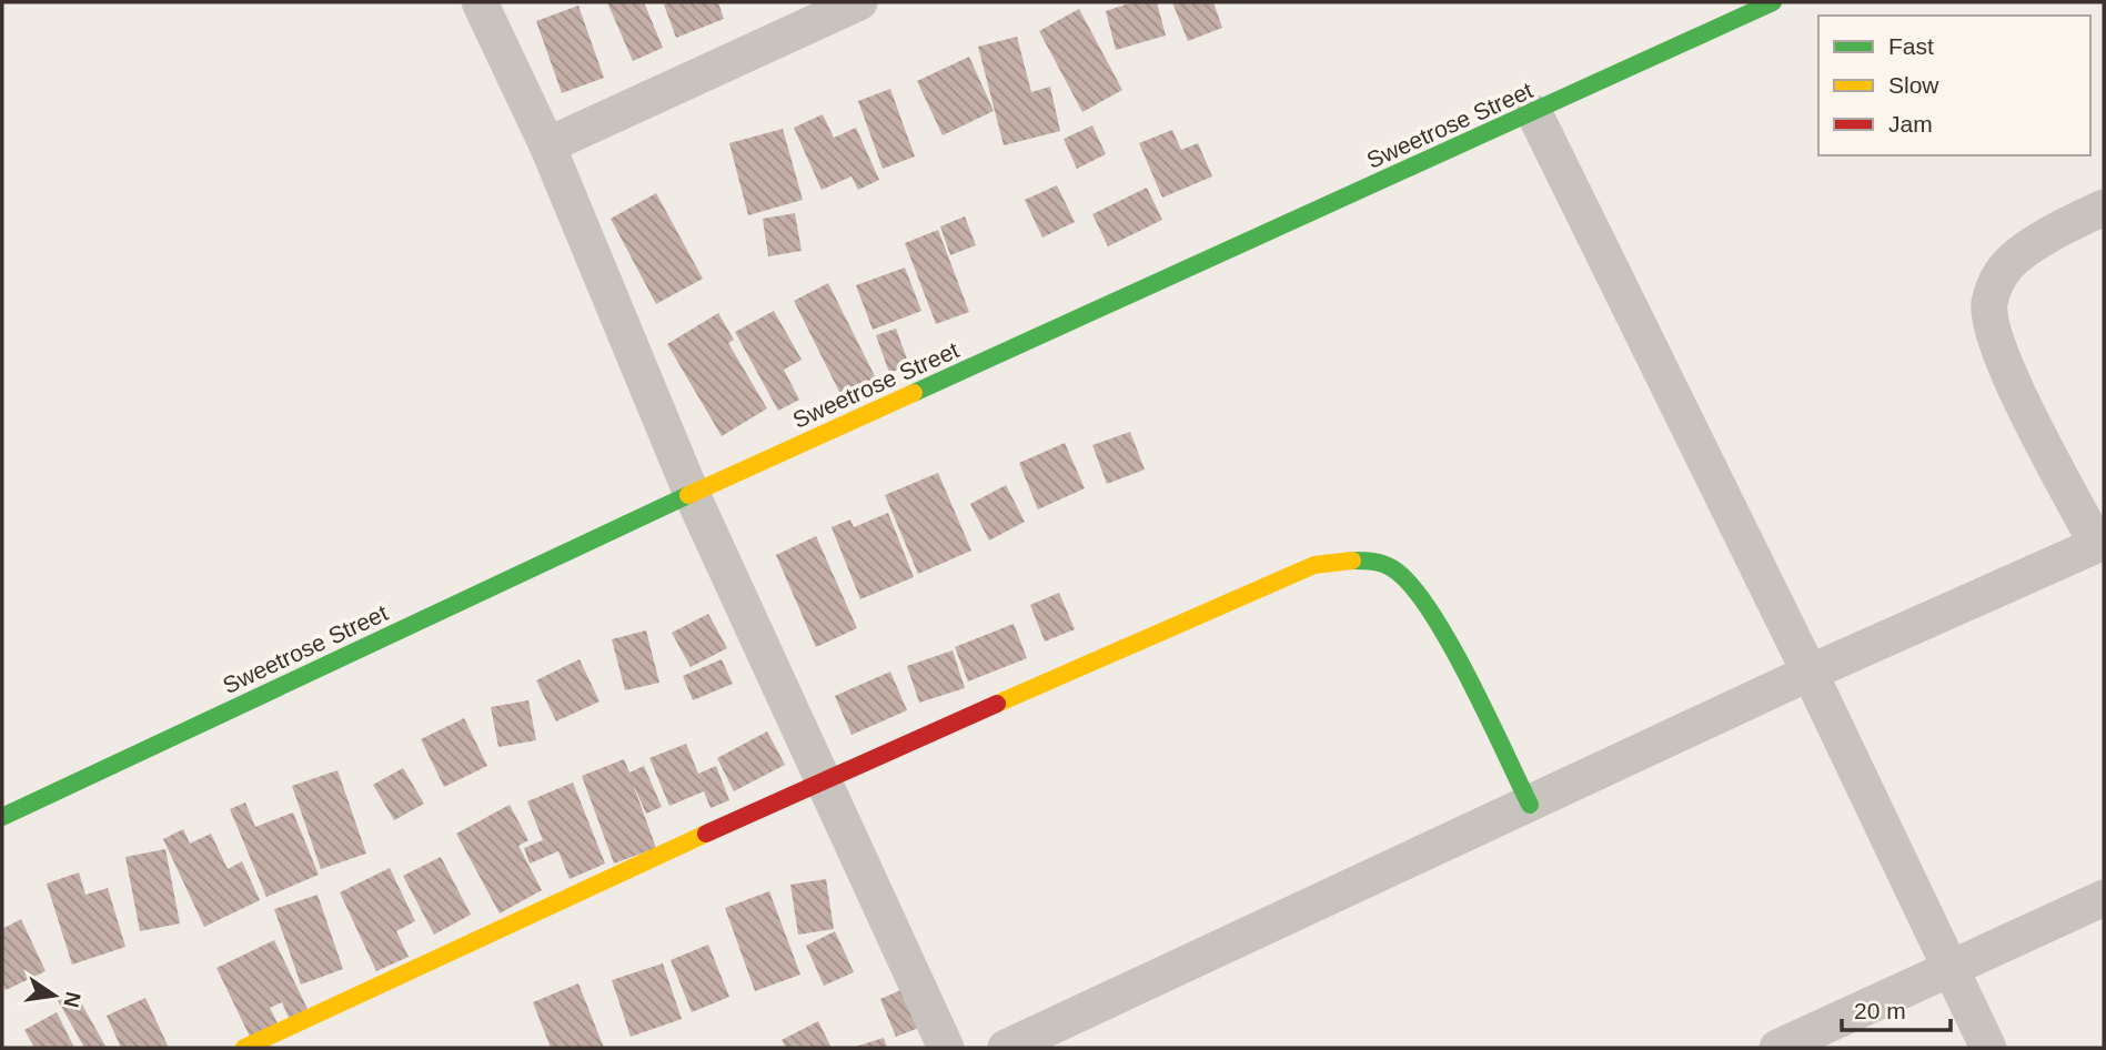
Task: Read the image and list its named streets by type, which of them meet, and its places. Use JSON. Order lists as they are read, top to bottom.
{
  "streets": {
    "street": ["Sweetrose Street"]
  },
  "legend": ["Fast", "Slow", "Jam"],
  "scale_bar": "20 m",
  "north": "right"
}
